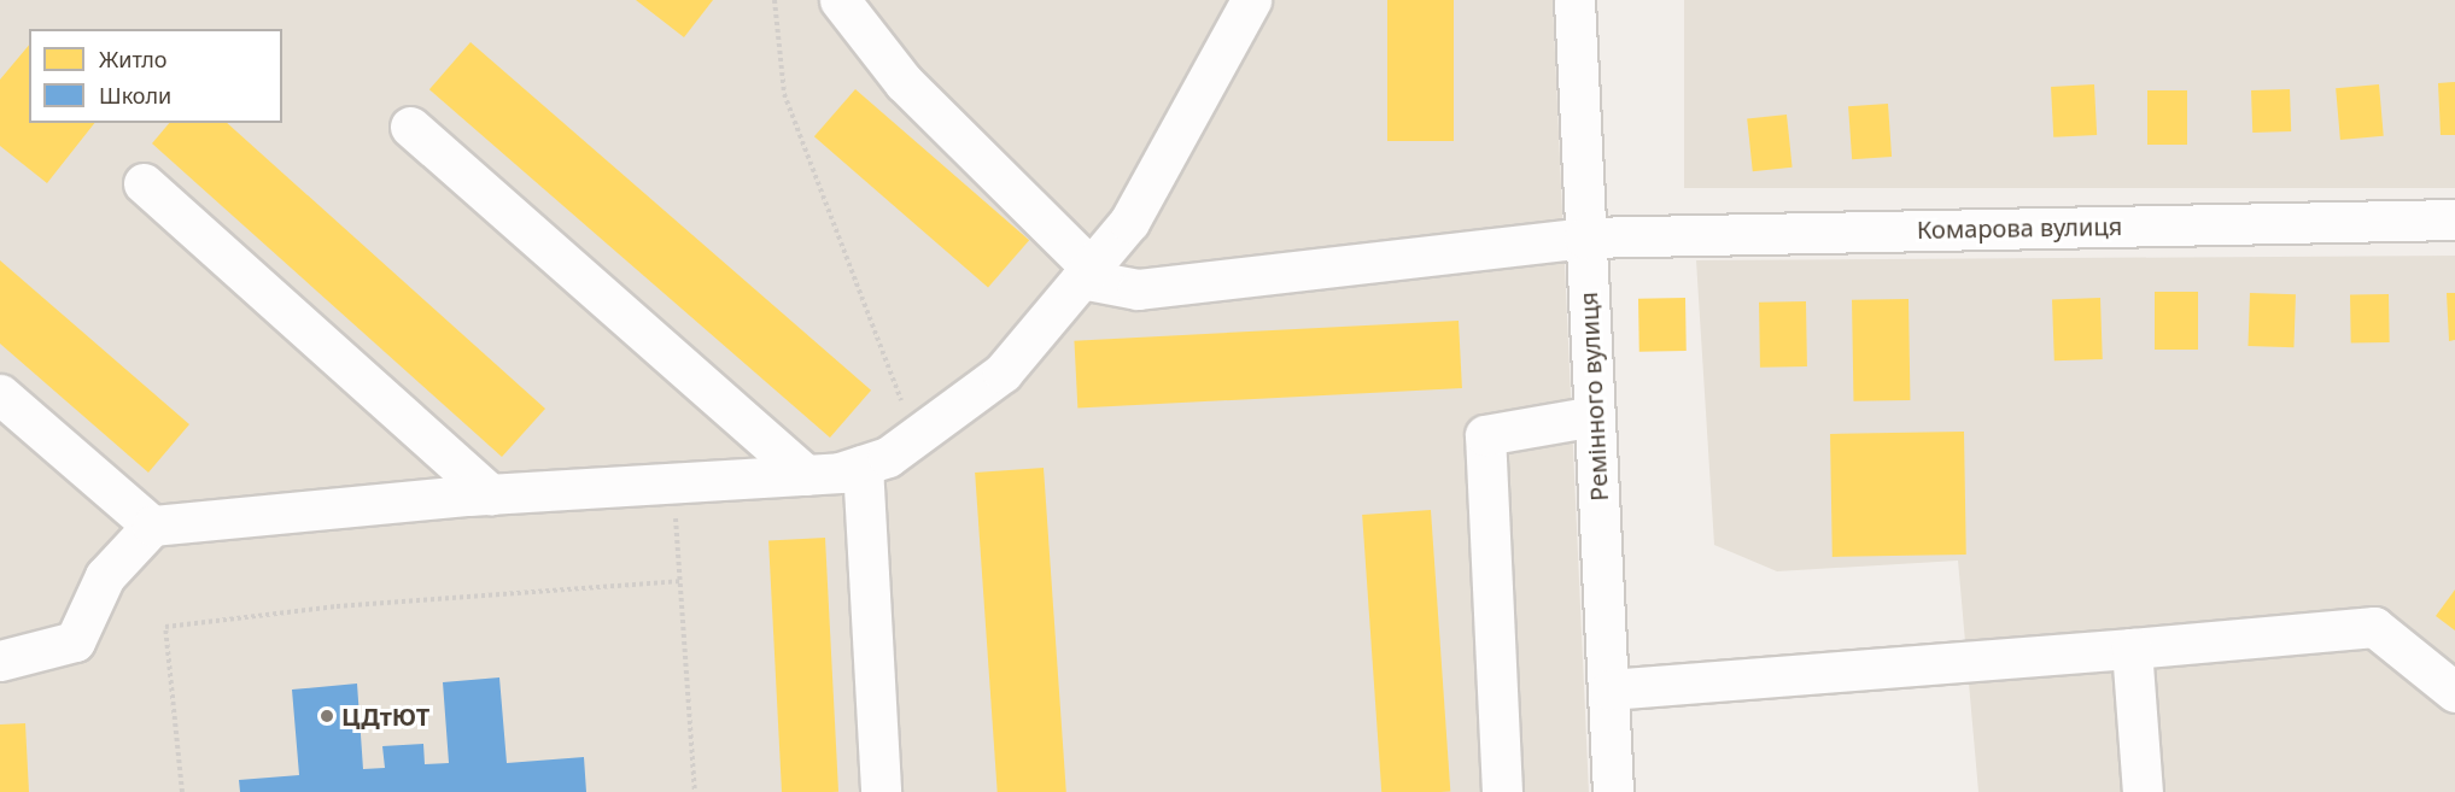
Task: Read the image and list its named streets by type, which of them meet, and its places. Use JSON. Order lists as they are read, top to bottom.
{
  "streets": {
    "street": ["Комарова вулиця", "Ремінного вулиця"]
  },
  "crossings": [
    ["Комарова вулиця", "Ремінного вулиця"]
  ],
  "places": ["ЦДтЮТ"],
  "legend": ["Житло", "Школи"]
}
